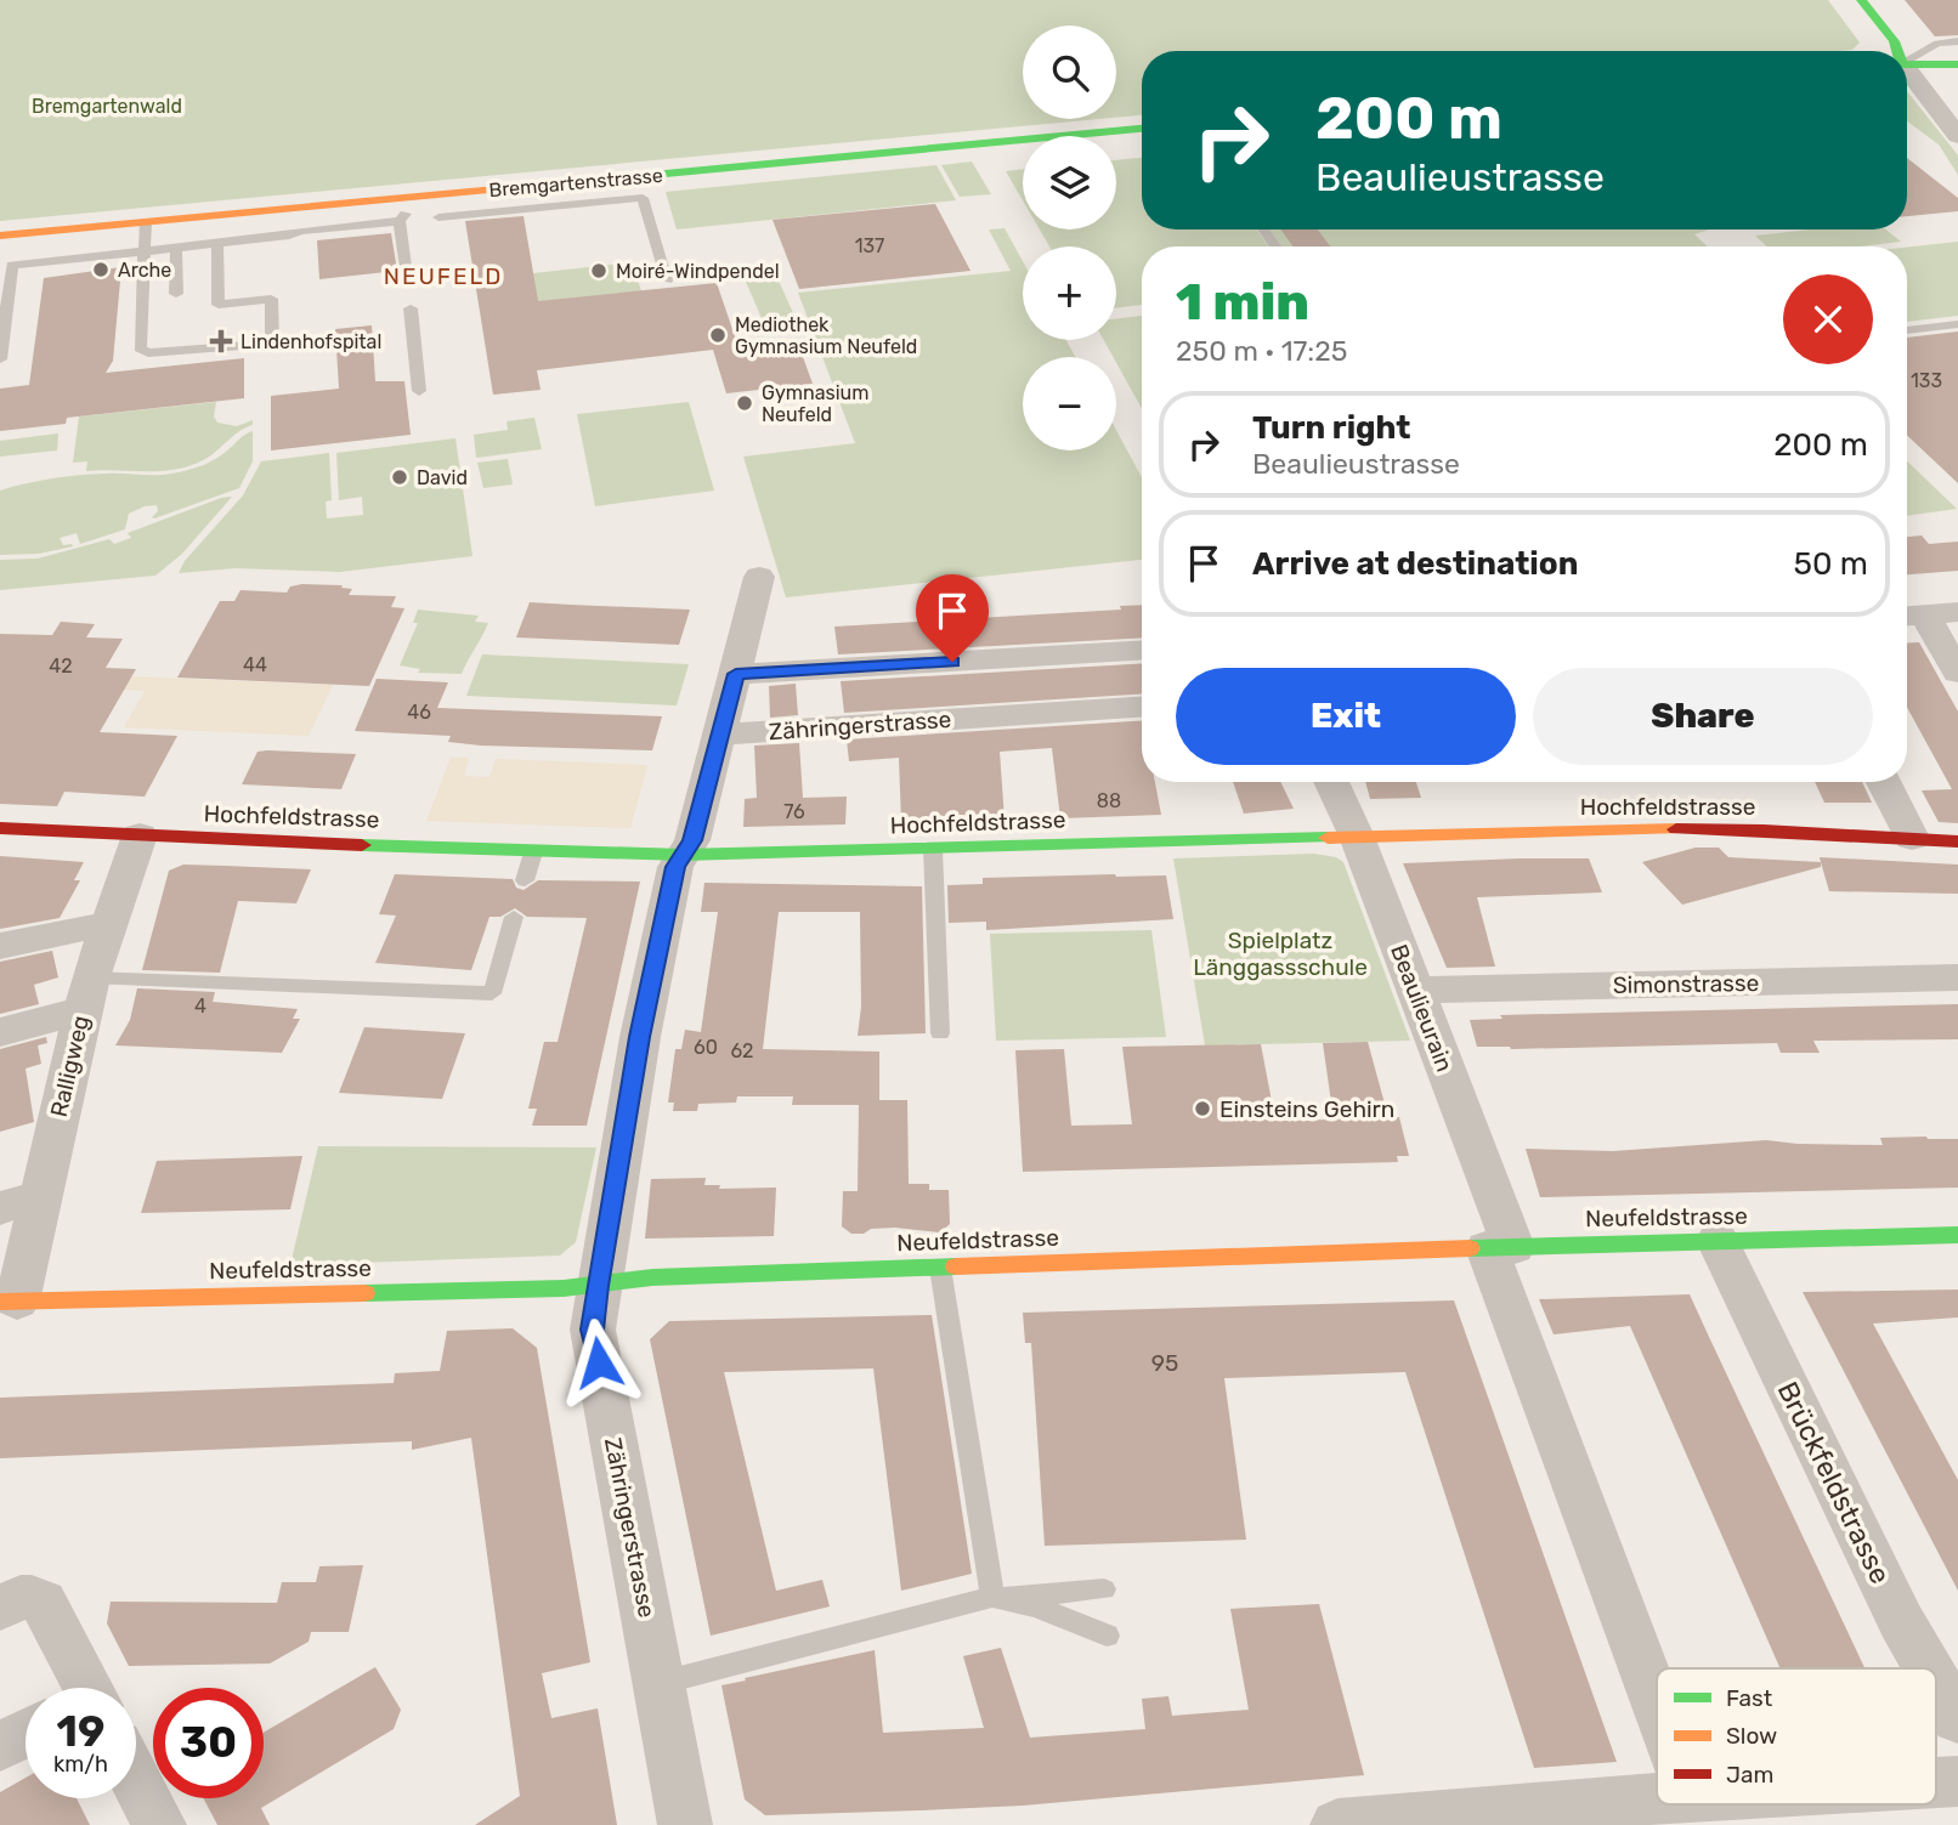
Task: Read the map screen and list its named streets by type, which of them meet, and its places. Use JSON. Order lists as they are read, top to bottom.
{
  "streets": {
    "street": [
      "Bremgartenstrasse",
      "Zähringerstrasse",
      "Hochfeldstrasse",
      "Simonstrasse",
      "Beaulieurain",
      "Ralligweg",
      "Neufeldstrasse",
      "Brückfeldstrasse"
    ]
  },
  "crossings": [
    ["Zähringerstrasse", "Hochfeldstrasse"],
    ["Zähringerstrasse", "Neufeldstrasse"],
    ["Hochfeldstrasse", "Beaulieurain"],
    ["Hochfeldstrasse", "Ralligweg"],
    ["Simonstrasse", "Beaulieurain"],
    ["Beaulieurain", "Neufeldstrasse"],
    ["Ralligweg", "Neufeldstrasse"],
    ["Neufeldstrasse", "Brückfeldstrasse"]
  ],
  "districts": ["NEUFELD"],
  "parks": ["Bremgartenwald", "Spielplatz Länggassschule"],
  "places": {
    "other": [
      "Arche",
      "Moiré-Windpendel",
      "Mediothek Gymnasium Neufeld",
      "Gymnasium Neufeld",
      "David",
      "Einsteins Gehirn"
    ],
    "health": ["Lindenhofspital"]
  },
  "house_numbers": [
    "137",
    "133",
    "44",
    "42",
    "46",
    "88",
    "76",
    "4",
    "60",
    "62",
    "95"
  ],
  "legend": ["Fast", "Slow", "Jam"],
  "page": {
    "map_buttons": ["+", "−"],
    "turn": ["200 m", "Beaulieustrasse"],
    "heading": ["1 min", "250 m · 17:25"],
    "list": [
      {
        "name": "Turn right",
        "note": "Beaulieustrasse",
        "value": "200 m"
      },
      {
        "name": "Arrive at destination",
        "value": "50 m"
      }
    ],
    "buttons": ["Exit", "Share"],
    "speed": "19 km/h",
    "limit": "30"
  }
}
